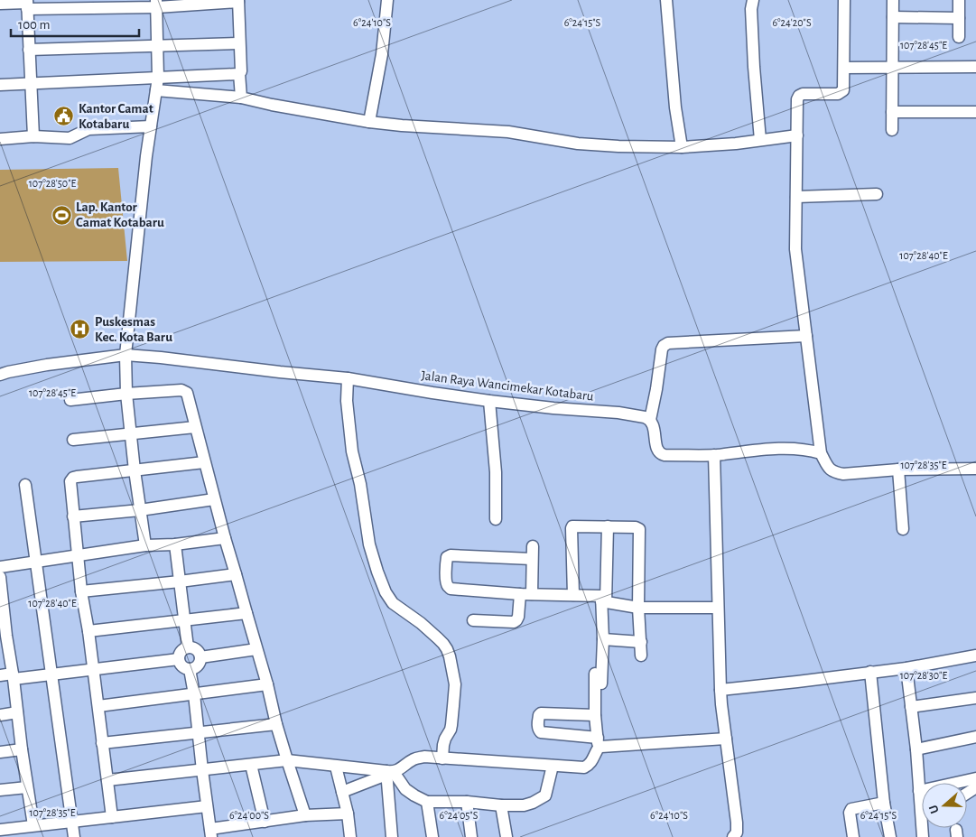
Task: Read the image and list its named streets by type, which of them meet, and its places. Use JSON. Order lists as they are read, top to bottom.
{
  "streets": {
    "street": ["Jalan Raya Wancimekar Kotabaru"]
  },
  "places": {
    "public building": ["Kantor Camat Kotabaru"],
    "sports": ["Lap. Kantor Camat Kotabaru"],
    "hospital": ["Puskesmas Kec. Kota Baru"]
  },
  "scale_bar": "100 m",
  "north": "left",
  "coordinates": [
    "6°24'10\"S",
    "6°24'15\"S",
    "6°24'20\"S",
    "107°28'45\"E",
    "107°28'50\"E",
    "107°28'40\"E",
    "107°28'35\"E",
    "107°28'30\"E",
    "6°24'00\"S",
    "6°24'05\"S"
  ]
}
